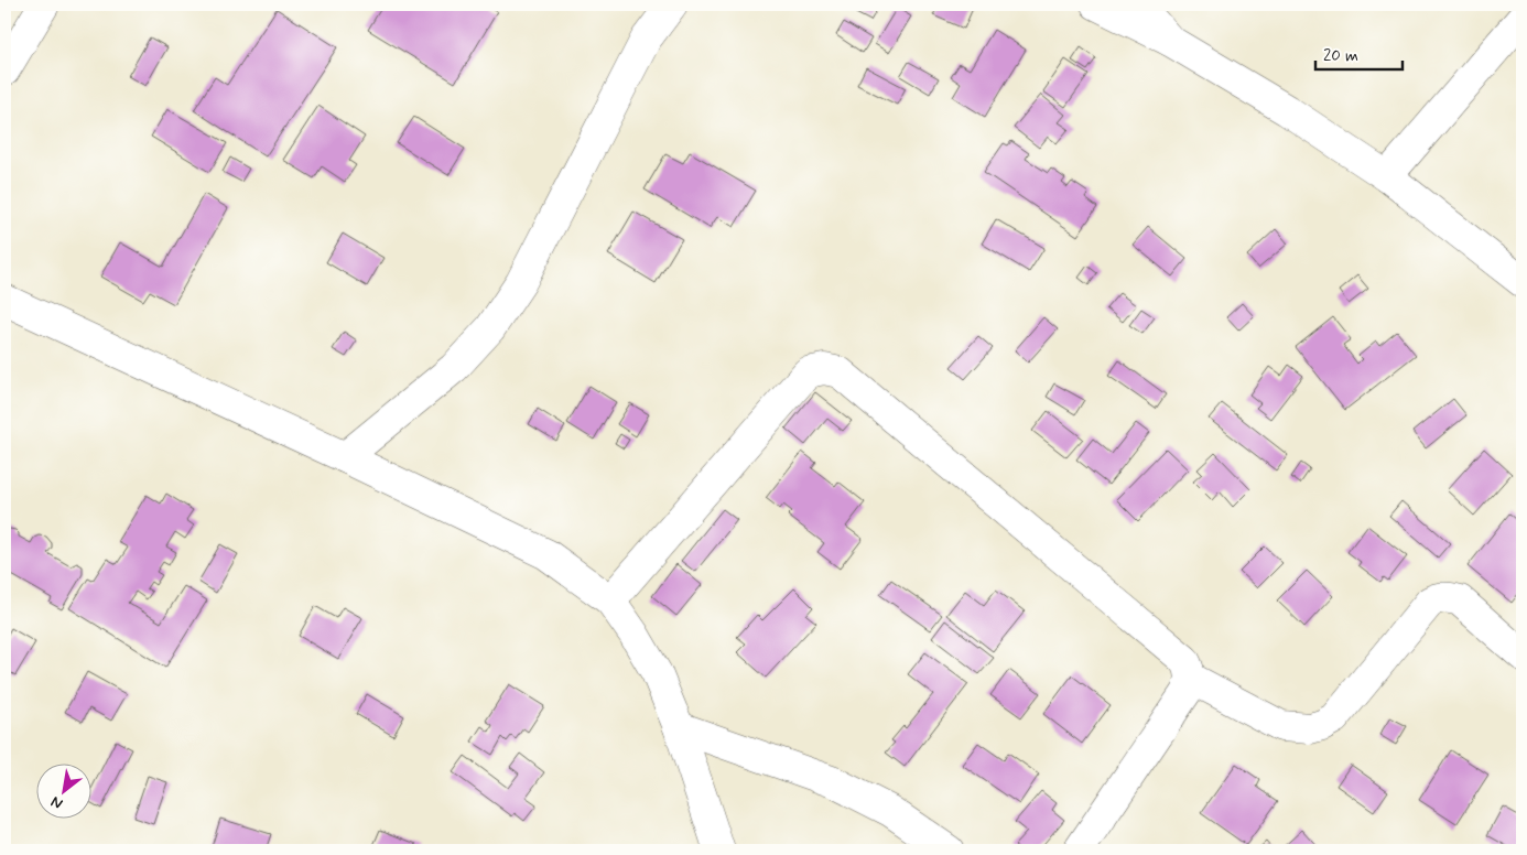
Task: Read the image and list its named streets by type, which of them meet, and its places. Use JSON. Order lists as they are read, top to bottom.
{
  "scale_bar": "20 m",
  "north": "bottom left"
}
